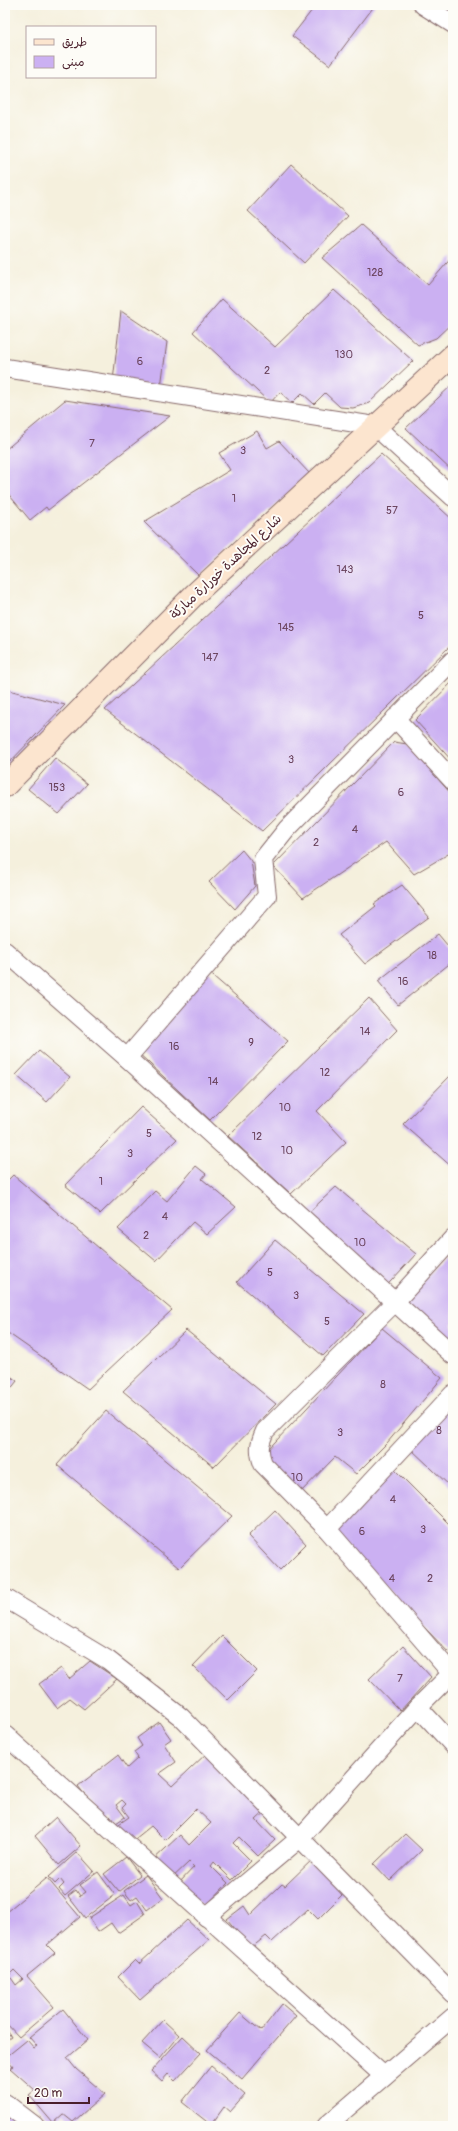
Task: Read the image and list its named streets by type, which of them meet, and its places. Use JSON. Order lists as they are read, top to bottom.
{
  "streets": {
    "street": ["شارع المجاهدة خورارة مباركة"]
  },
  "house_numbers": [
    "128",
    "130",
    "6",
    "2",
    "7",
    "3",
    "1",
    "57",
    "143",
    "5",
    "145",
    "147",
    "3",
    "153",
    "6",
    "4",
    "2",
    "18",
    "16",
    "14",
    "9",
    "16",
    "12",
    "14",
    "10",
    "5",
    "12",
    "10",
    "3",
    "1",
    "4",
    "2",
    "10",
    "5",
    "3",
    "5",
    "8",
    "8",
    "3",
    "10",
    "4",
    "3",
    "6",
    "4",
    "2",
    "7"
  ],
  "legend": ["طريق", "مبنى"],
  "scale_bar": "20 m"
}
